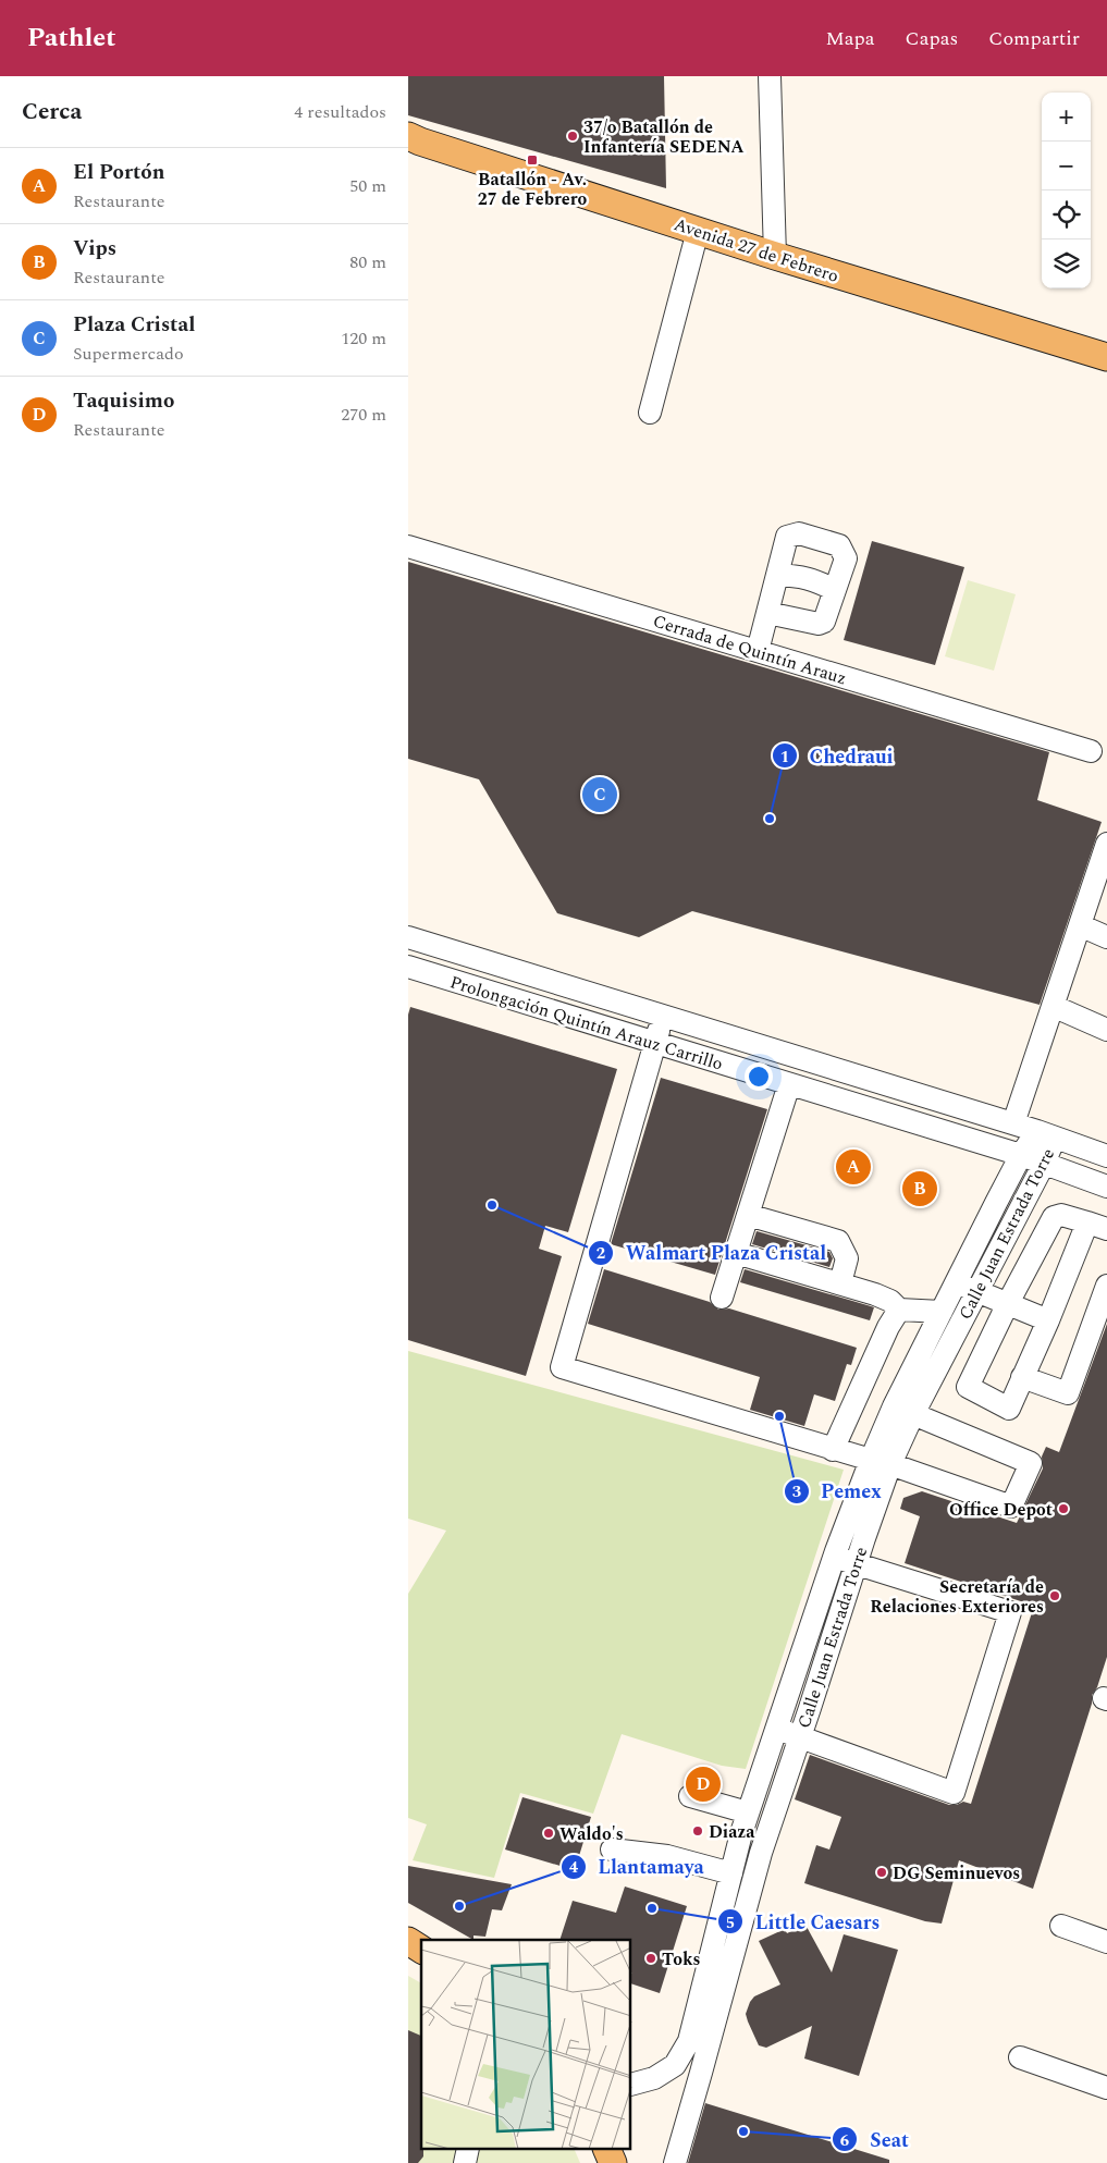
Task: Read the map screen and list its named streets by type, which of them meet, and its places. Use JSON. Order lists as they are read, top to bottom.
{
  "streets": {
    "main road": ["Avenida 27 de Febrero"],
    "street": ["Cerrada de Quintín Arauz", "Prolongación Quintín Arauz Carrillo", "Calle Juan Estrada Torre"]
  },
  "crossings": [
    ["Prolongación Quintín Arauz Carrillo", "Calle Juan Estrada Torre"]
  ],
  "places": {
    "other": [
      "37/o Batallón de Infantería SEDENA",
      "Chedraui",
      "Walmart Plaza Cristal",
      "Pemex",
      "Office Depot",
      "Secretaría de Relaciones Exteriores",
      "Diaza",
      "Waldo's",
      "DG Seminuevos",
      "Llantamaya",
      "Little Caesars",
      "Toks",
      "Seat"
    ],
    "transit": ["Batallón - Av. 27 de Febrero"]
  },
  "page": {
    "header": "Pathlet",
    "nav": ["Mapa", "Capas", "Compartir"],
    "heading": ["Cerca", "4 resultados"],
    "map_buttons": ["+", "−"],
    "list": [
      {
        "mark": "A",
        "name": "El Portón",
        "note": "Restaurante",
        "value": "50 m"
      },
      {
        "mark": "B",
        "name": "Vips",
        "note": "Restaurante",
        "value": "80 m"
      },
      {
        "mark": "C",
        "name": "Plaza Cristal",
        "note": "Supermercado",
        "value": "120 m"
      },
      {
        "mark": "D",
        "name": "Taquisimo",
        "note": "Restaurante",
        "value": "270 m"
      }
    ],
    "pins": [
      "C",
      "A",
      "B",
      "D"
    ]
  }
}
